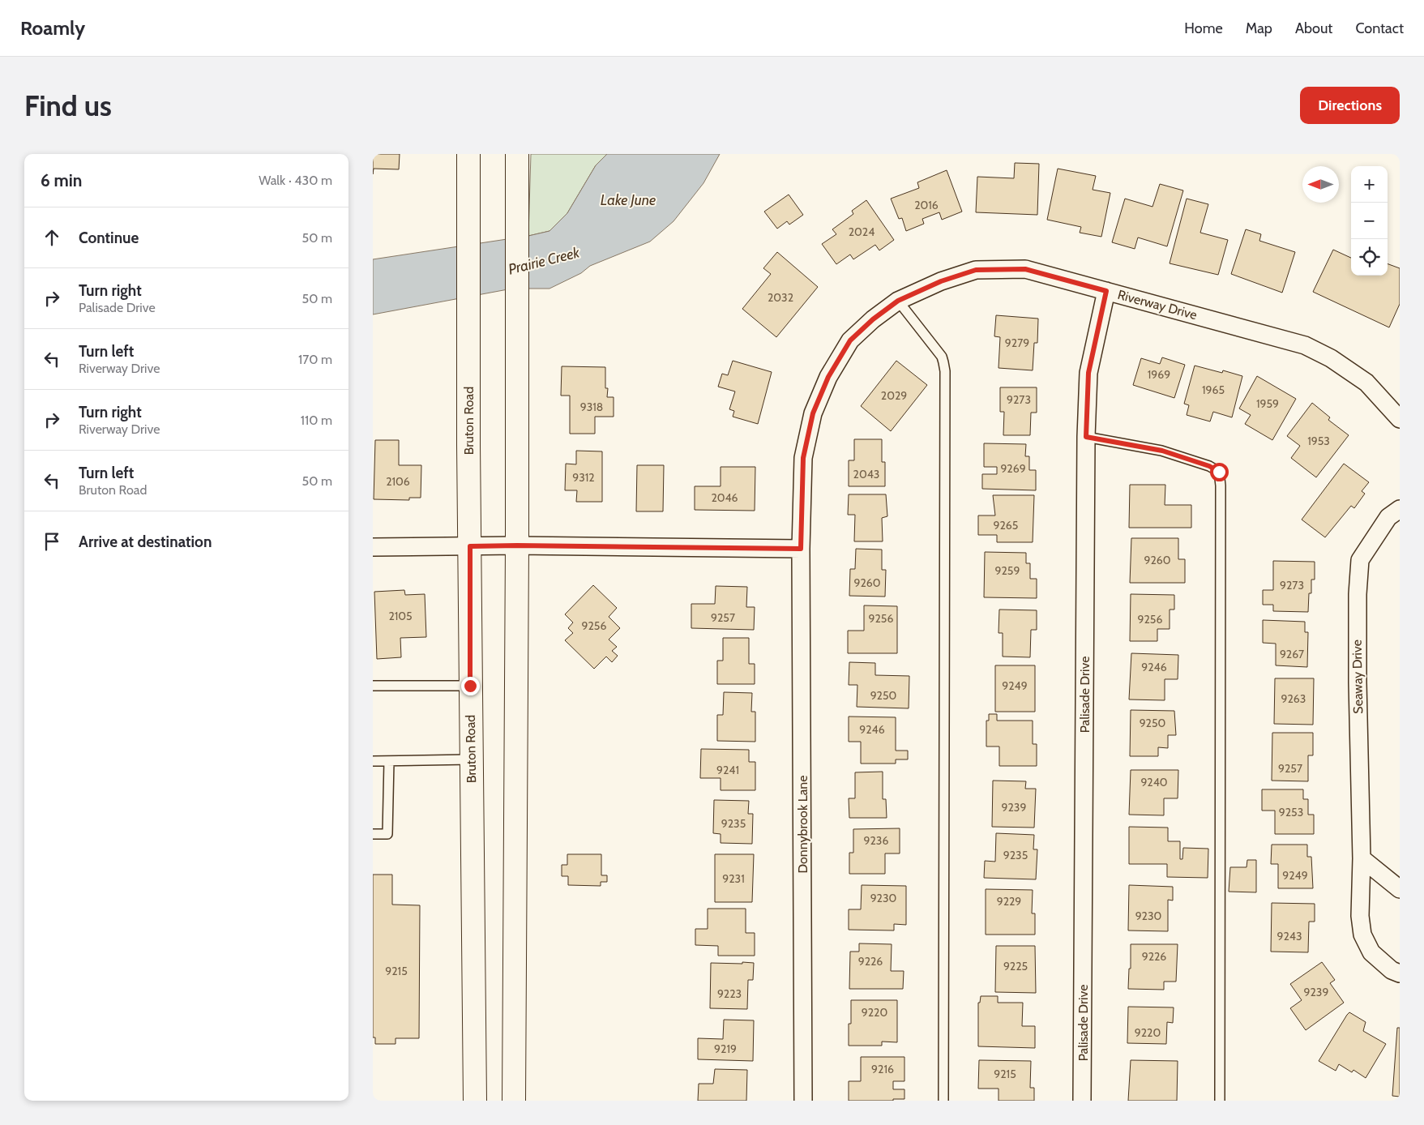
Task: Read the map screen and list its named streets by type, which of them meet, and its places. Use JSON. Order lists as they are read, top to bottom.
{
  "streets": {
    "main road": ["Bruton Road"],
    "street": [
      "Riverway Drive",
      "Seaway Drive",
      "Palisade Drive",
      "Donnybrook Lane"
    ]
  },
  "crossings": [
    ["Riverway Drive", "Palisade Drive"],
    ["Riverway Drive", "Donnybrook Lane"]
  ],
  "water": ["Lake June", "Prairie Creek"],
  "house_numbers": [
    "2016",
    "2024",
    "2032",
    "9279",
    "1969",
    "1965",
    "2029",
    "9273",
    "1959",
    "9318",
    "1953",
    "9269",
    "2043",
    "9312",
    "2106",
    "2046",
    "9265",
    "9260",
    "9259",
    "9260",
    "9273",
    "2105",
    "9257",
    "9256",
    "9256",
    "9256",
    "9267",
    "9246",
    "9249",
    "9250",
    "9263",
    "9250",
    "9246",
    "9257",
    "9241",
    "9240",
    "9239",
    "9253",
    "9235",
    "9236",
    "9235",
    "9249",
    "9231",
    "9230",
    "9229",
    "9230",
    "9243",
    "9226",
    "9226",
    "9225",
    "9215",
    "9239",
    "9223",
    "9220",
    "9220",
    "9219",
    "9216",
    "9215"
  ],
  "north": "left",
  "page": {
    "header": "Roamly",
    "nav": [
      "Home",
      "Map",
      "About",
      "Contact"
    ],
    "buttons": "Directions",
    "title": "Find us",
    "heading": ["6 min", "Walk · 430 m"],
    "map_buttons": ["+", "−"],
    "list": [
      ["Continue", "50 m"],
      ["Turn right", "Palisade Drive", "50 m"],
      ["Turn left", "Riverway Drive", "170 m"],
      ["Turn right", "Riverway Drive", "110 m"],
      ["Turn left", "Bruton Road", "50 m"],
      "Arrive at destination"
    ]
  }
}
